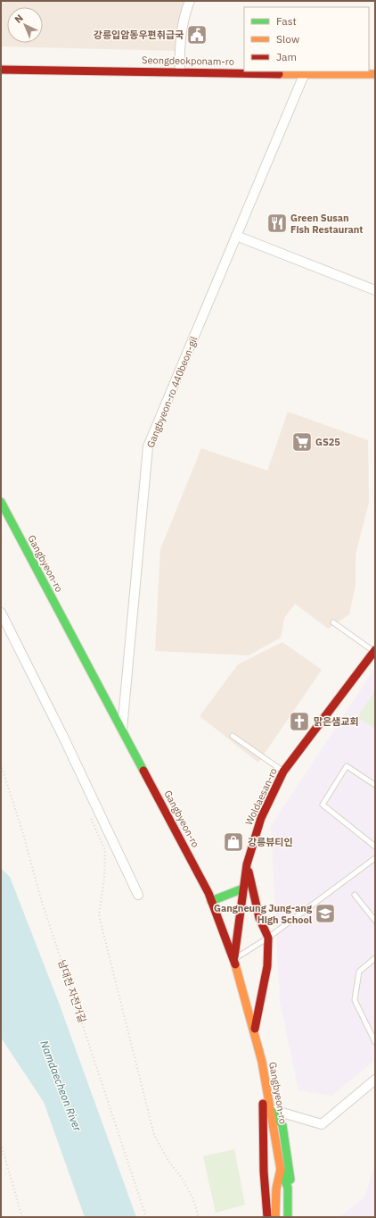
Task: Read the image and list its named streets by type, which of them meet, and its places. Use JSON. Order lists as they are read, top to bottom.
{
  "streets": {
    "street": [
      "Seongdeokponam-ro",
      "Gangbyeon-ro 440beon-gil",
      "Gangbyeon-ro",
      "Woldaesan-ro"
    ],
    "path": ["남대천 자전거길"]
  },
  "crossings": [
    ["Seongdeokponam-ro", "Gangbyeon-ro 440beon-gil"],
    ["Gangbyeon-ro 440beon-gil", "Gangbyeon-ro"],
    ["Gangbyeon-ro", "Woldaesan-ro"]
  ],
  "water": ["Namdaecheon River"],
  "places": {
    "public building": ["강릉입암동우편취급국"],
    "restaurant": ["Green Susan Fish Restaurant"],
    "supermarket": ["GS25"],
    "church": ["맑은샘교회"],
    "shop": ["강릉뷰티인"],
    "school or university": ["Gangneung Jung-ang High School"]
  },
  "legend": ["Fast", "Slow", "Jam"],
  "north": "top left"
}
